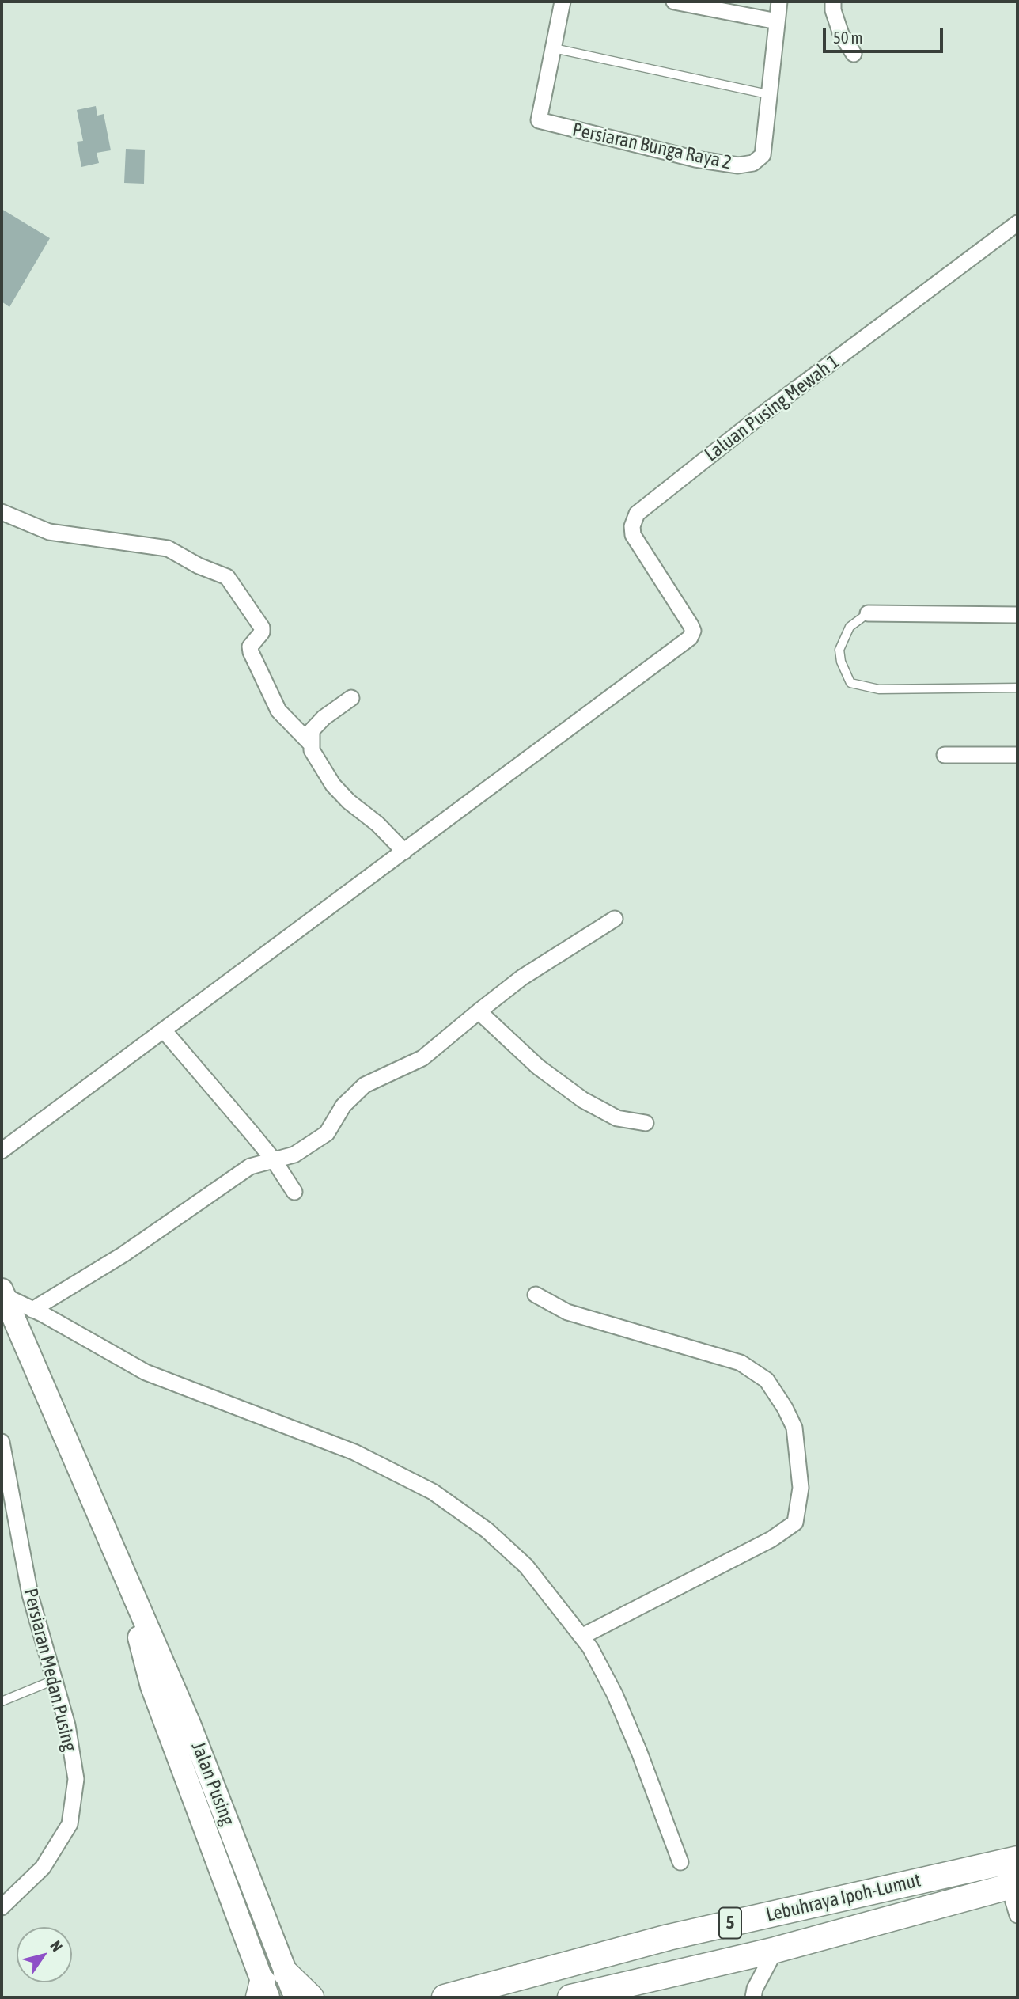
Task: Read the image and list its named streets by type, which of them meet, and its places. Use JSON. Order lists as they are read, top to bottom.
{
  "streets": {
    "highway": ["Lebuhraya Ipoh-Lumut", "5"],
    "main road": ["Jalan Pusing"],
    "street": ["Persiaran Bunga Raya 2", "Laluan Pusing Mewah 1", "Persiaran Medan Pusing"]
  },
  "scale_bar": "50 m",
  "north": "top right"
}
